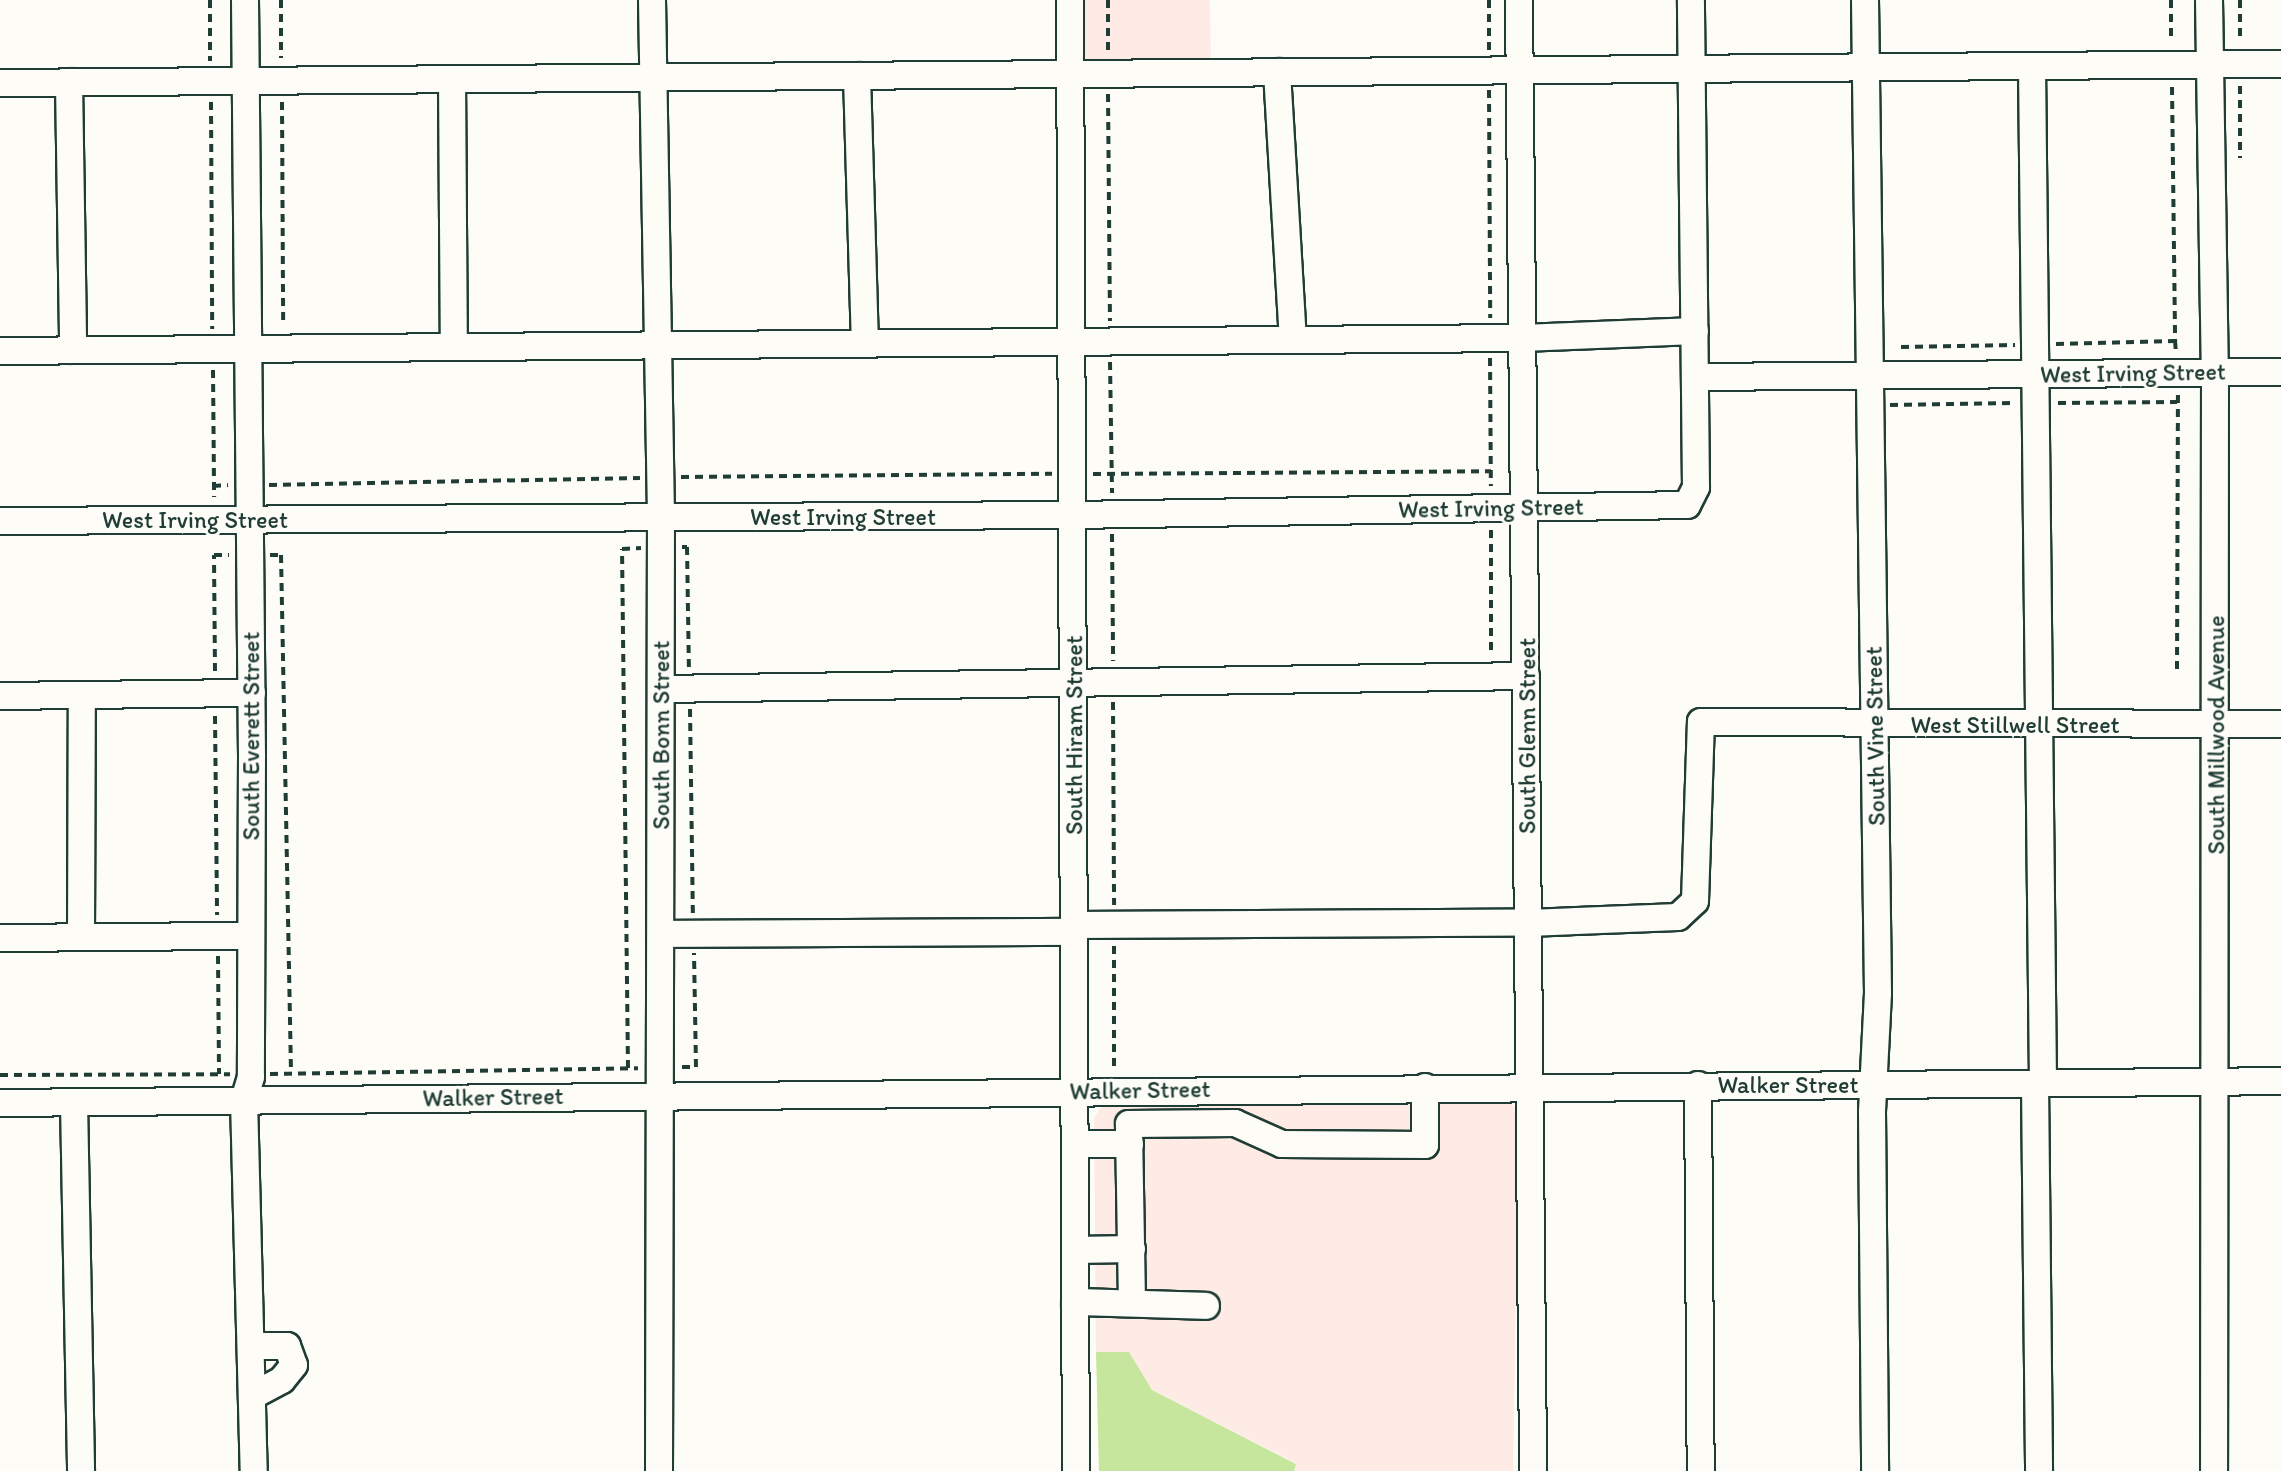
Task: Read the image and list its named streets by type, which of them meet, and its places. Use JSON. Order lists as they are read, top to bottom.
{
  "streets": {
    "street": [
      "West Irving Street",
      "West Stillwell Street",
      "South Bonn Street",
      "South Hiram Street",
      "South Millwood Avenue",
      "South Everett Street",
      "South Glenn Street",
      "South Vine Street",
      "Walker Street"
    ]
  },
  "crossings": [
    ["West Irving Street", "South Bonn Street"],
    ["West Irving Street", "South Hiram Street"],
    ["West Irving Street", "South Millwood Avenue"],
    ["West Irving Street", "South Everett Street"],
    ["West Irving Street", "South Glenn Street"],
    ["West Irving Street", "South Vine Street"],
    ["West Stillwell Street", "South Millwood Avenue"],
    ["West Stillwell Street", "South Glenn Street"],
    ["West Stillwell Street", "South Vine Street"],
    ["South Bonn Street", "Walker Street"],
    ["South Hiram Street", "Walker Street"],
    ["South Millwood Avenue", "Walker Street"],
    ["South Everett Street", "Walker Street"],
    ["South Glenn Street", "Walker Street"],
    ["South Vine Street", "Walker Street"]
  ]
}
